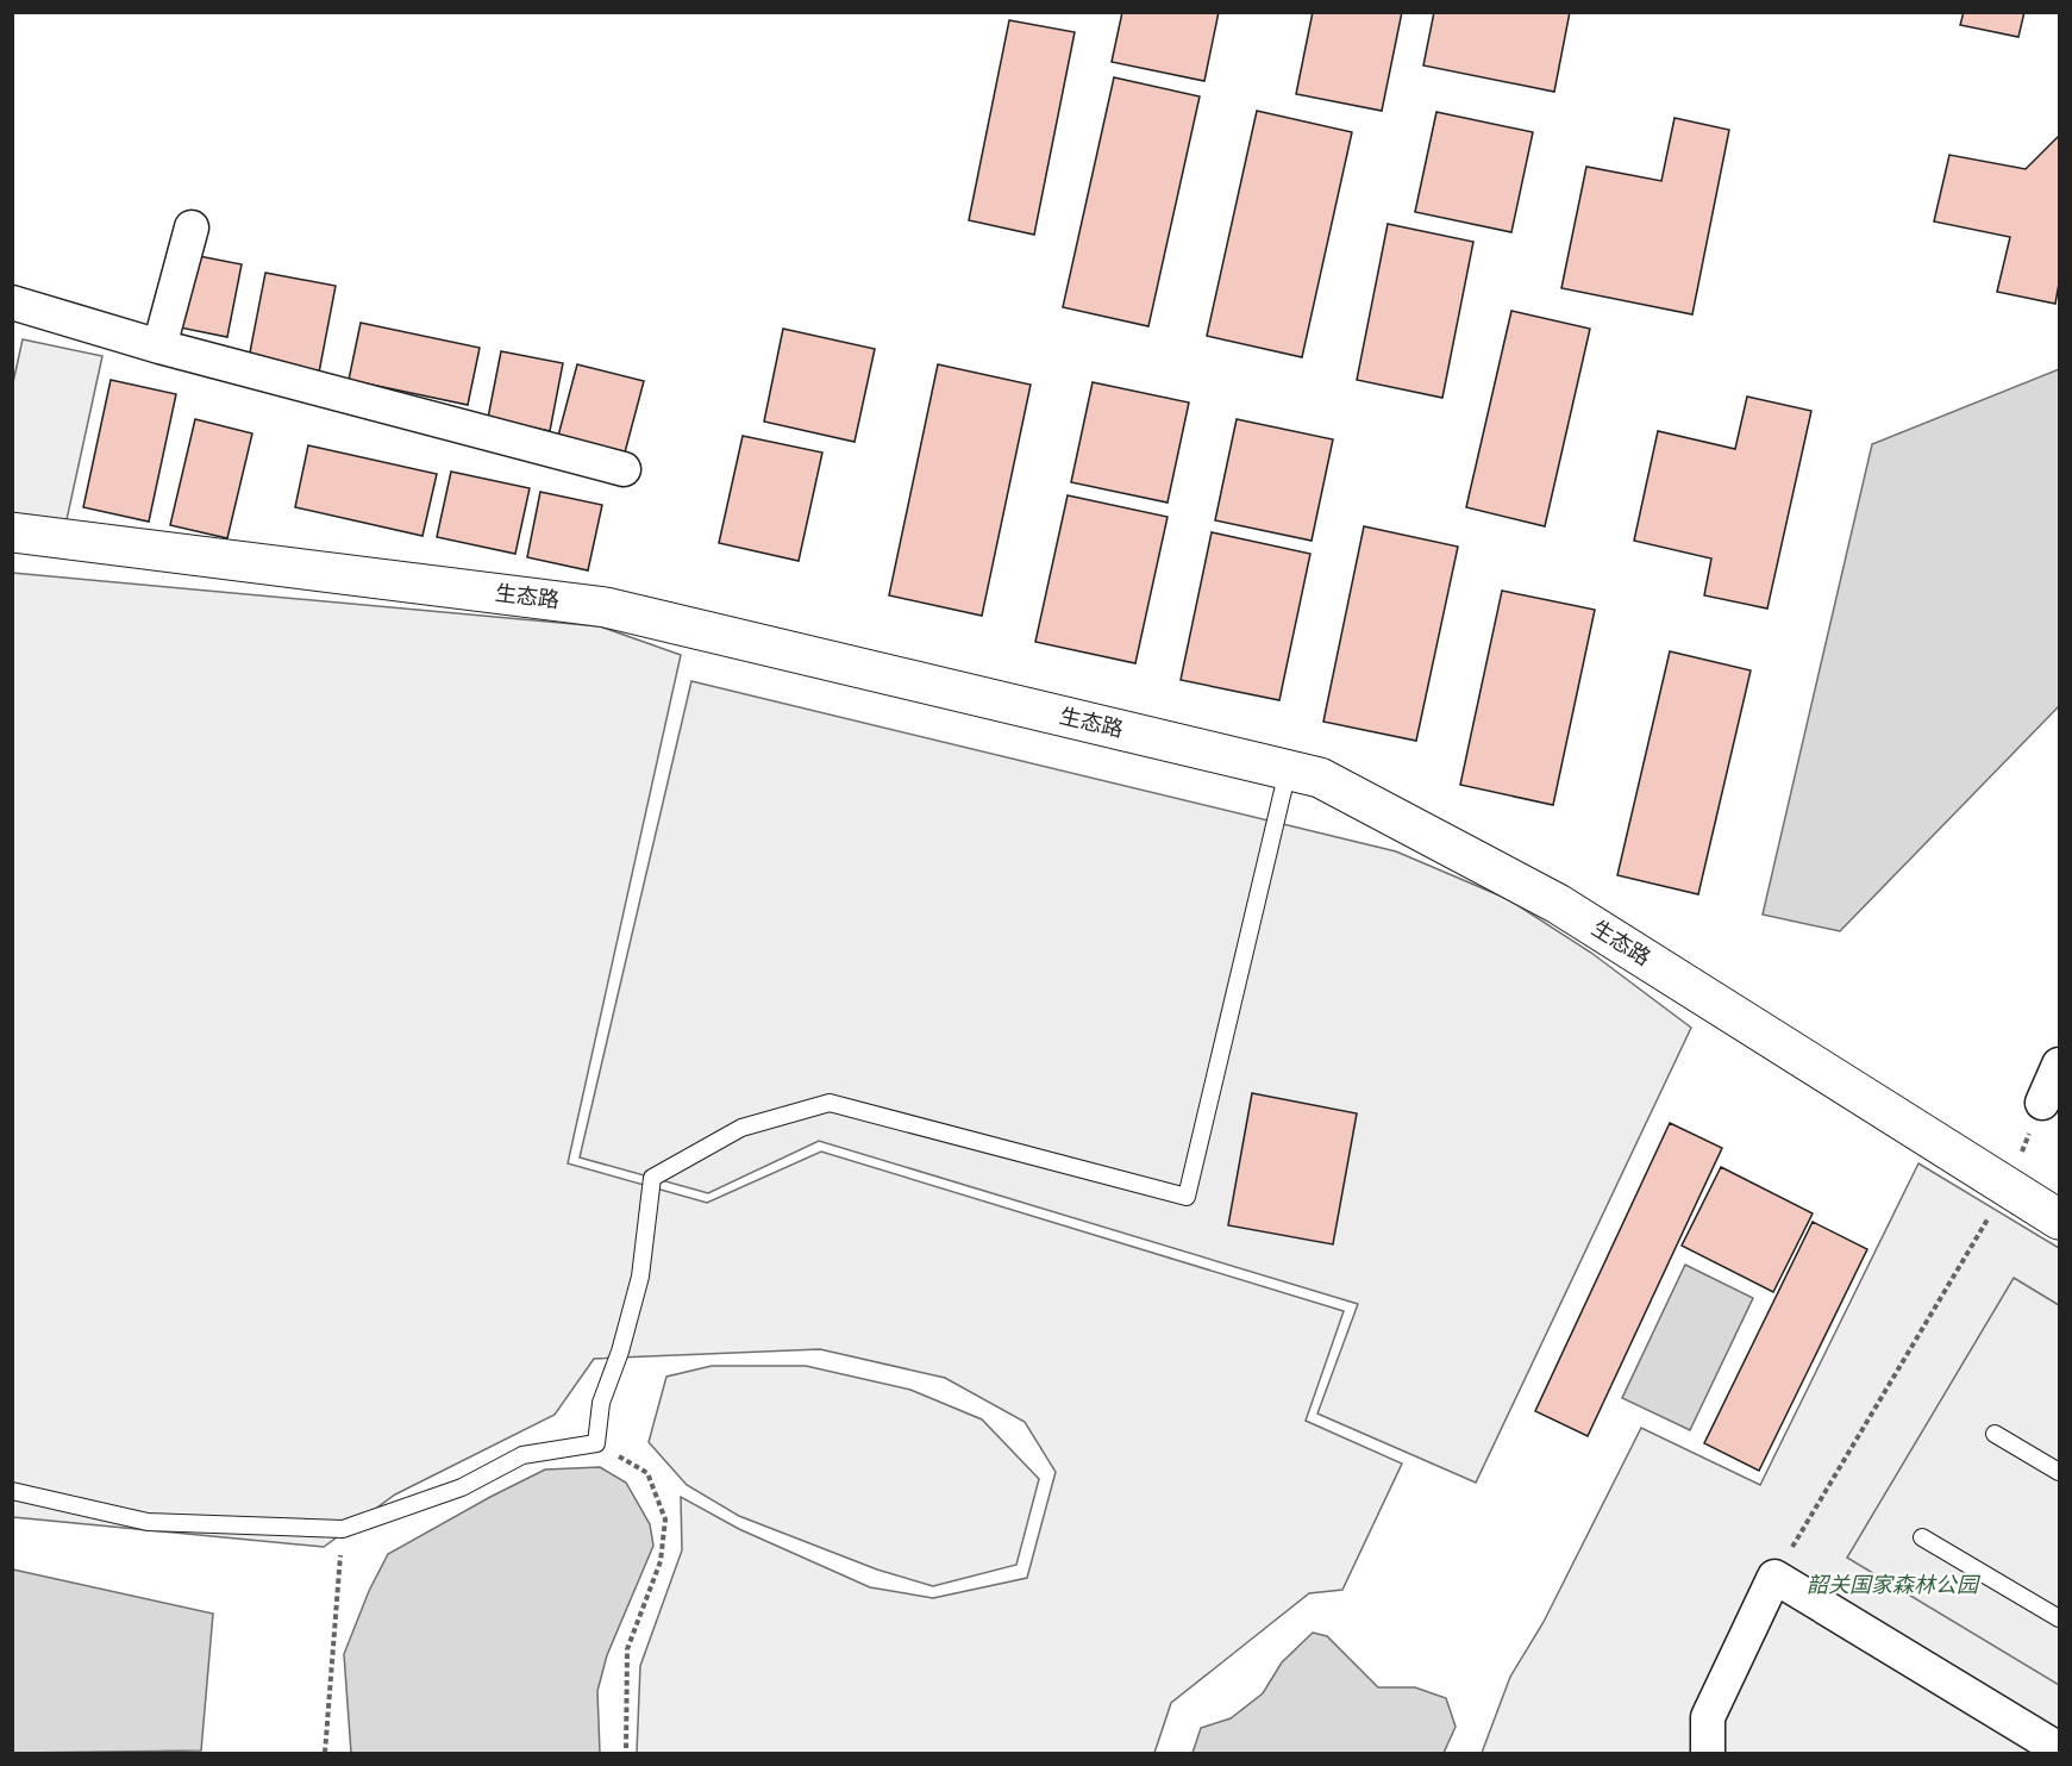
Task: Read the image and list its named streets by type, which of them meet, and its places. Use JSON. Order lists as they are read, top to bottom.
{
  "streets": {
    "street": ["生态路"]
  },
  "parks": ["韶关国家森林公园"]
}
